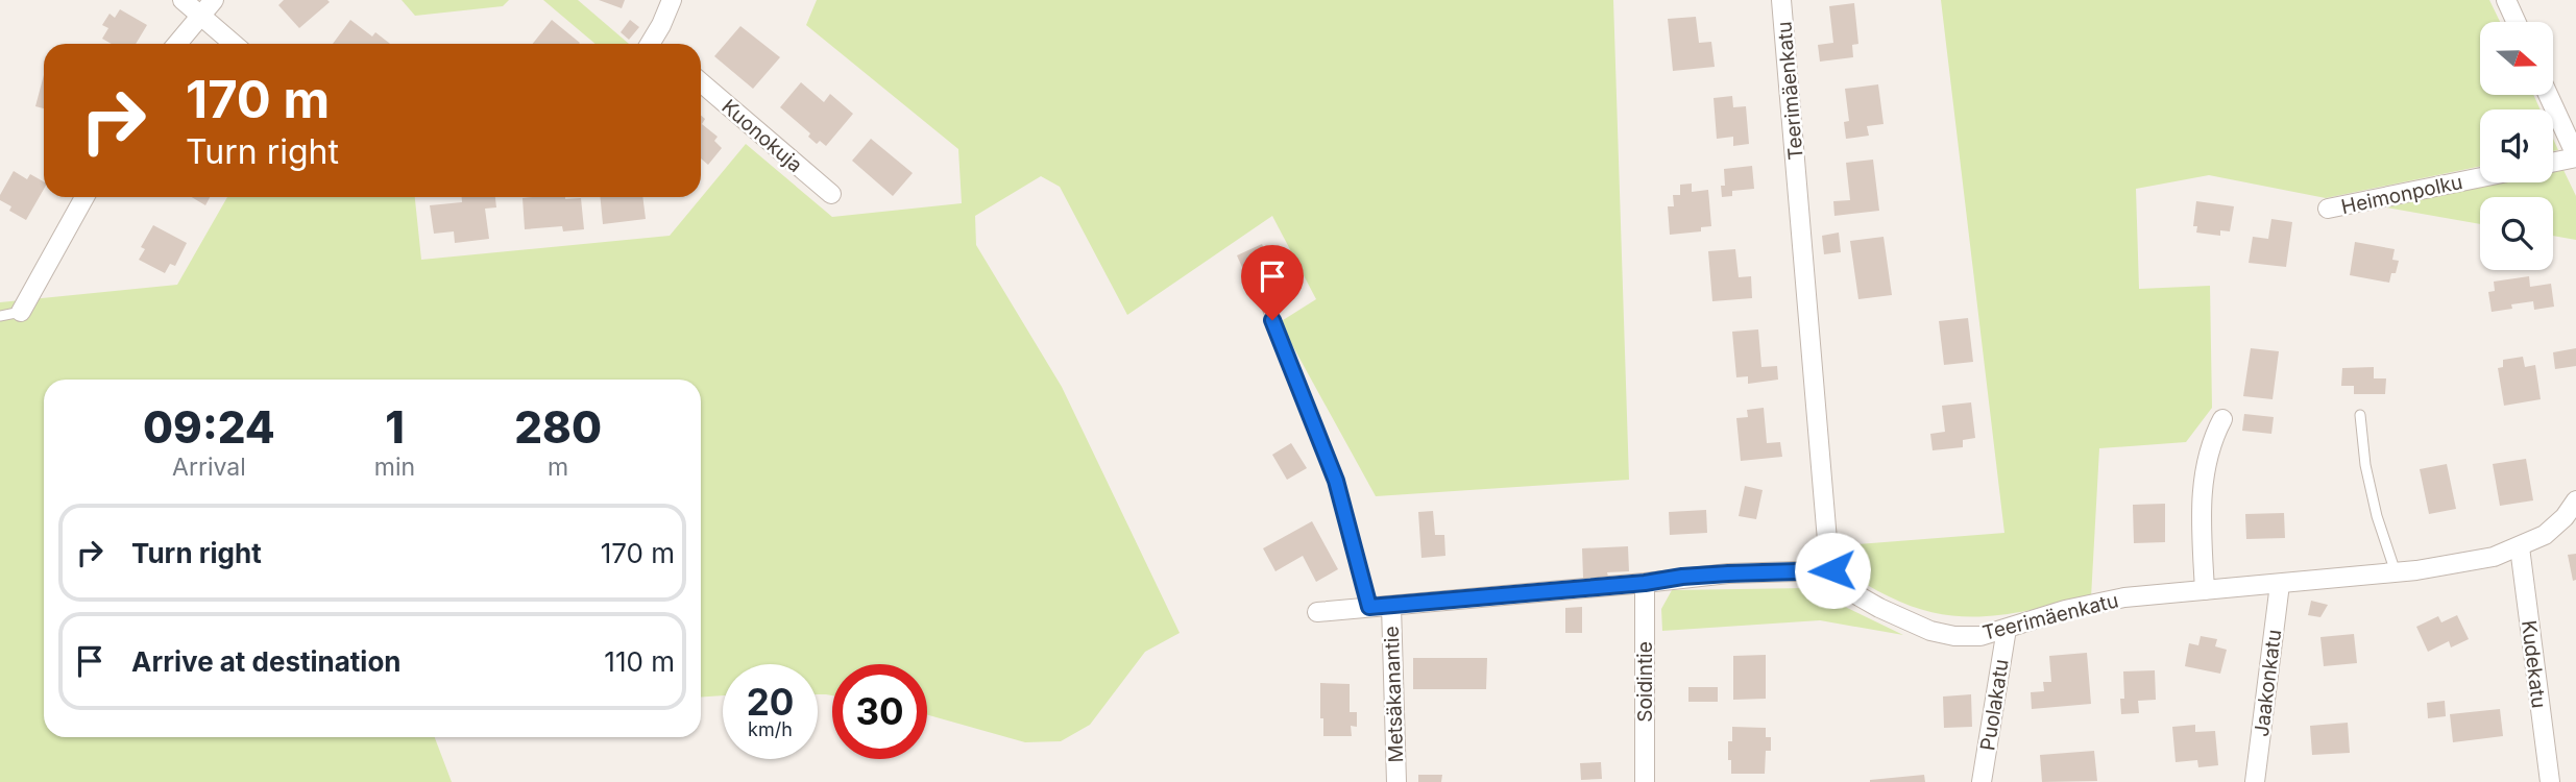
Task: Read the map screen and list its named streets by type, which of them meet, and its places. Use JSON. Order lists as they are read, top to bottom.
{
  "streets": {
    "street": [
      "Teerimäenkatu",
      "Kuonokuja",
      "Heimonpolku",
      "Kudekatu",
      "Soidintie",
      "Jaakonkatu",
      "Metsäkanantie",
      "Puolakatu"
    ]
  },
  "crossings": [
    ["Teerimäenkatu", "Kudekatu"],
    ["Teerimäenkatu", "Jaakonkatu"],
    ["Teerimäenkatu", "Puolakatu"]
  ],
  "north": "right",
  "page": {
    "turn": ["170 m", "Turn right"],
    "eta": [
      "09:24",
      "Arrival",
      "1",
      "min",
      "280",
      "m"
    ],
    "list": [
      {
        "name": "Turn right",
        "value": "170 m"
      },
      {
        "name": "Arrive at destination",
        "value": "110 m"
      }
    ],
    "speed": "20 km/h",
    "limit": "30"
  }
}
